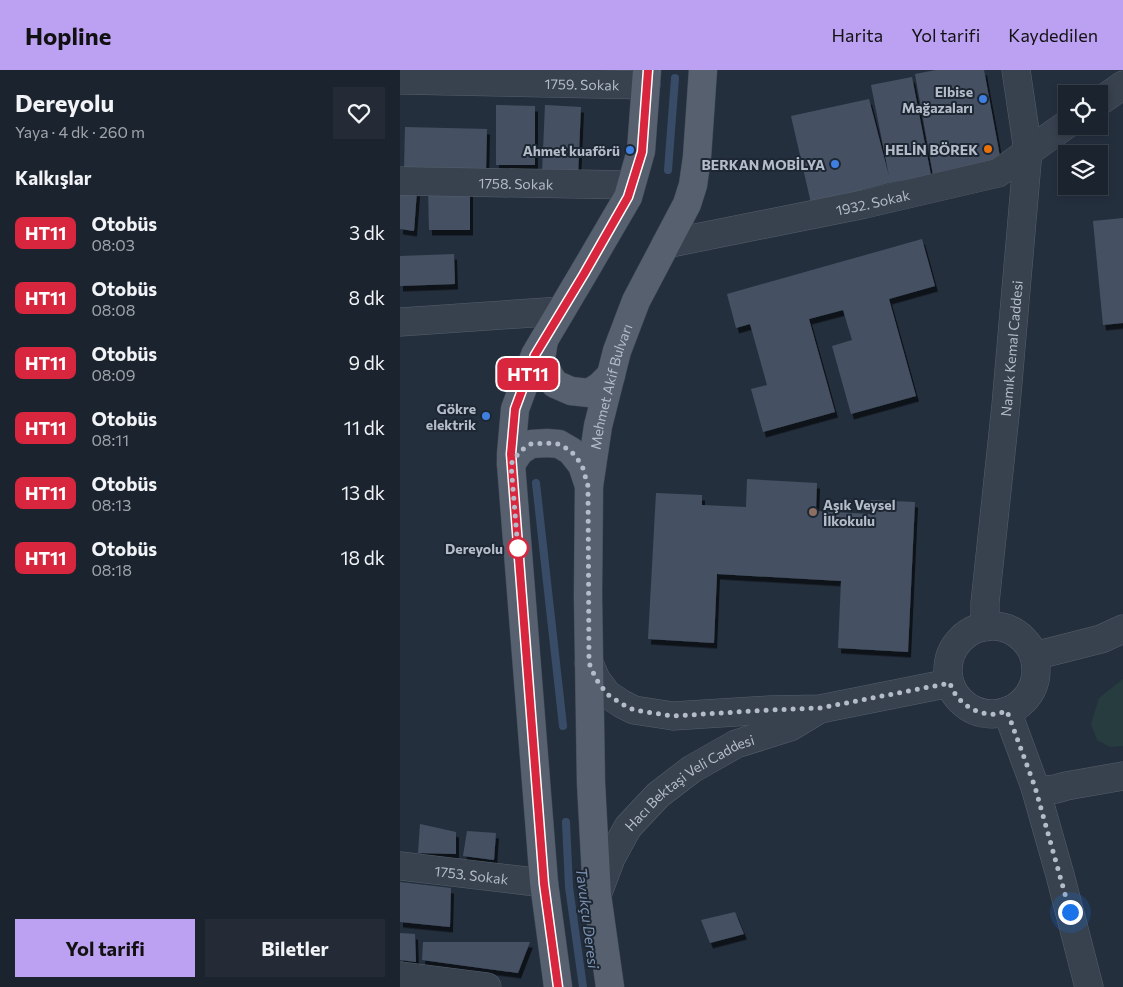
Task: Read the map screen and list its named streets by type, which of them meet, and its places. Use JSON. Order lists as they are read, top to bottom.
{
  "streets": {
    "main road": ["Mehmet Akif Bulvarı"],
    "street": [
      "1759. Sokak",
      "1758. Sokak",
      "1932. Sokak",
      "Namık Kemal Caddesi",
      "Hacı Bektaşi Veli Caddesi",
      "1753. Sokak"
    ]
  },
  "crossings": [
    ["1932. Sokak", "Namık Kemal Caddesi"],
    ["1932. Sokak", "Mehmet Akif Bulvarı"],
    ["Namık Kemal Caddesi", "Hacı Bektaşi Veli Caddesi"],
    ["Mehmet Akif Bulvarı", "Hacı Bektaşi Veli Caddesi"]
  ],
  "water": ["Tavukçu Deresi"],
  "places": [
    "Elbise Mağazaları",
    "HELİN BÖREK",
    "Ahmet kuaförü",
    "BERKAN MOBİLYA",
    "Gökre elektrik",
    "Aşık Veysel İlkokulu",
    "Dereyolu"
  ],
  "lines": ["bus line HT11"],
  "page": {
    "header": "Hopline",
    "nav": ["Harita", "Yol tarifi", "Kaydedilen"],
    "heading": [
      ["Dereyolu", "Yaya · 4 dk · 260 m"],
      "Kalkışlar"
    ],
    "on_map": "HT11",
    "list": [
      {
        "mark": "HT11",
        "name": "Otobüs",
        "note": "08:03",
        "value": "3 dk"
      },
      {
        "mark": "HT11",
        "name": "Otobüs",
        "note": "08:08",
        "value": "8 dk"
      },
      {
        "mark": "HT11",
        "name": "Otobüs",
        "note": "08:09",
        "value": "9 dk"
      },
      {
        "mark": "HT11",
        "name": "Otobüs",
        "note": "08:11",
        "value": "11 dk"
      },
      {
        "mark": "HT11",
        "name": "Otobüs",
        "note": "08:13",
        "value": "13 dk"
      },
      {
        "mark": "HT11",
        "name": "Otobüs",
        "note": "08:18",
        "value": "18 dk"
      }
    ],
    "buttons": ["Yol tarifi", "Biletler"]
  }
}
